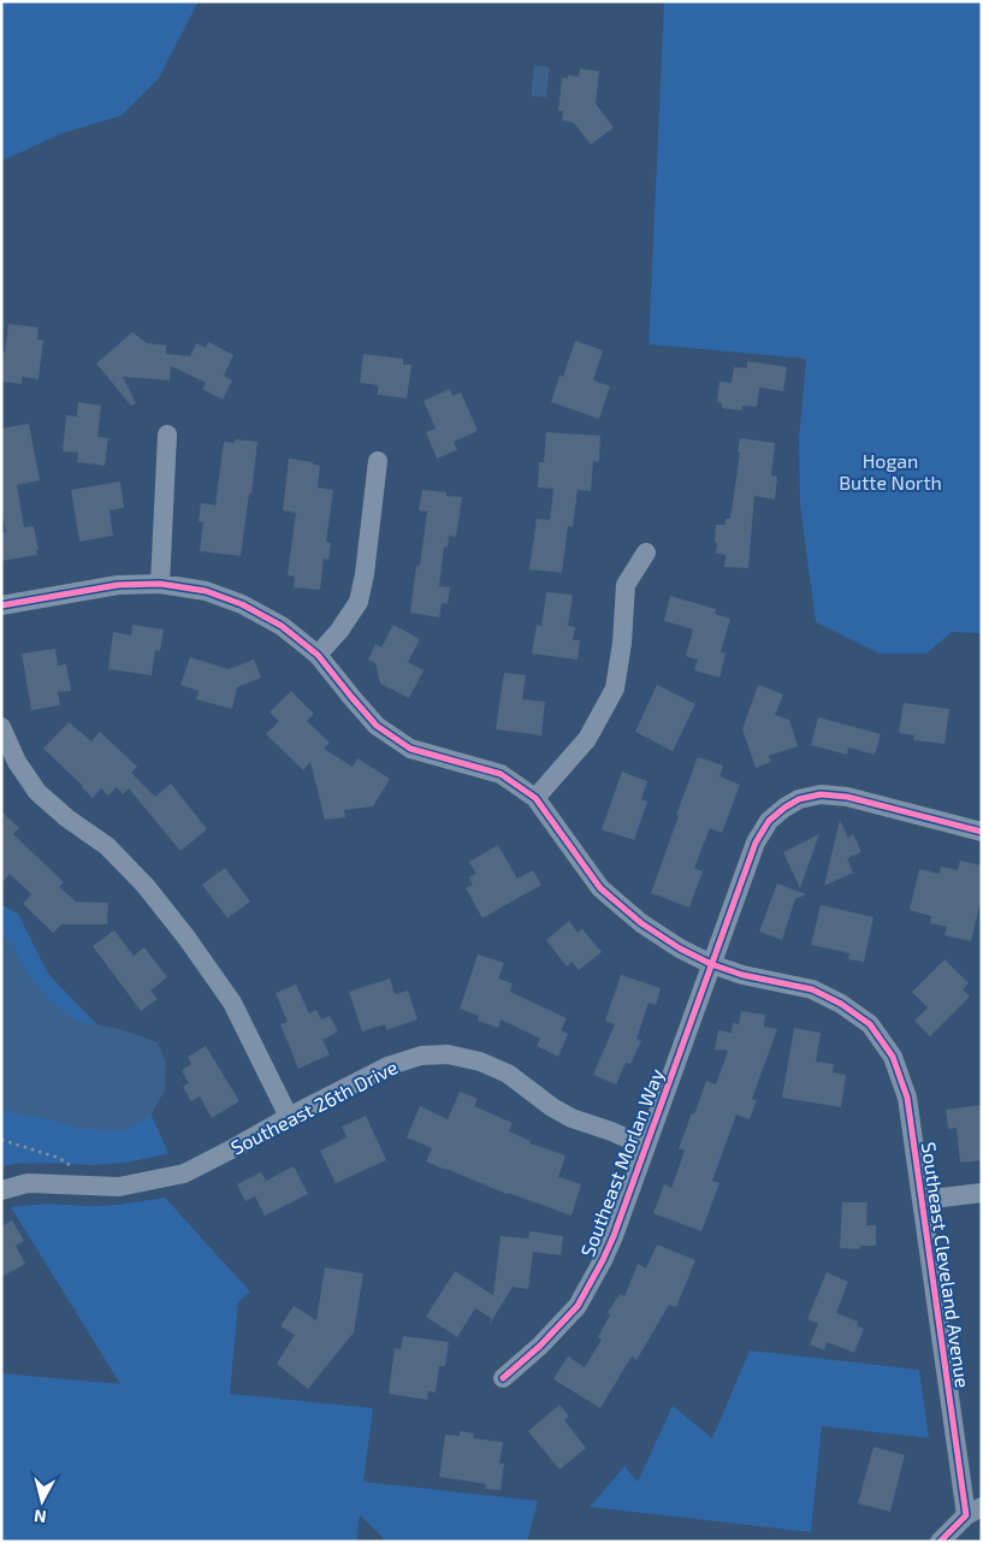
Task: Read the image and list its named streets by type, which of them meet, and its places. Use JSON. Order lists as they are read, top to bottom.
{
  "streets": {
    "street": ["Southeast 26th Drive", "Southeast Morlan Way", "Southeast Cleveland Avenue"]
  },
  "crossings": [
    ["Southeast 26th Drive", "Southeast Morlan Way"],
    ["Southeast Morlan Way", "Southeast Cleveland Avenue"]
  ],
  "parks": ["Hogan Butte North"],
  "north": "bottom"
}
